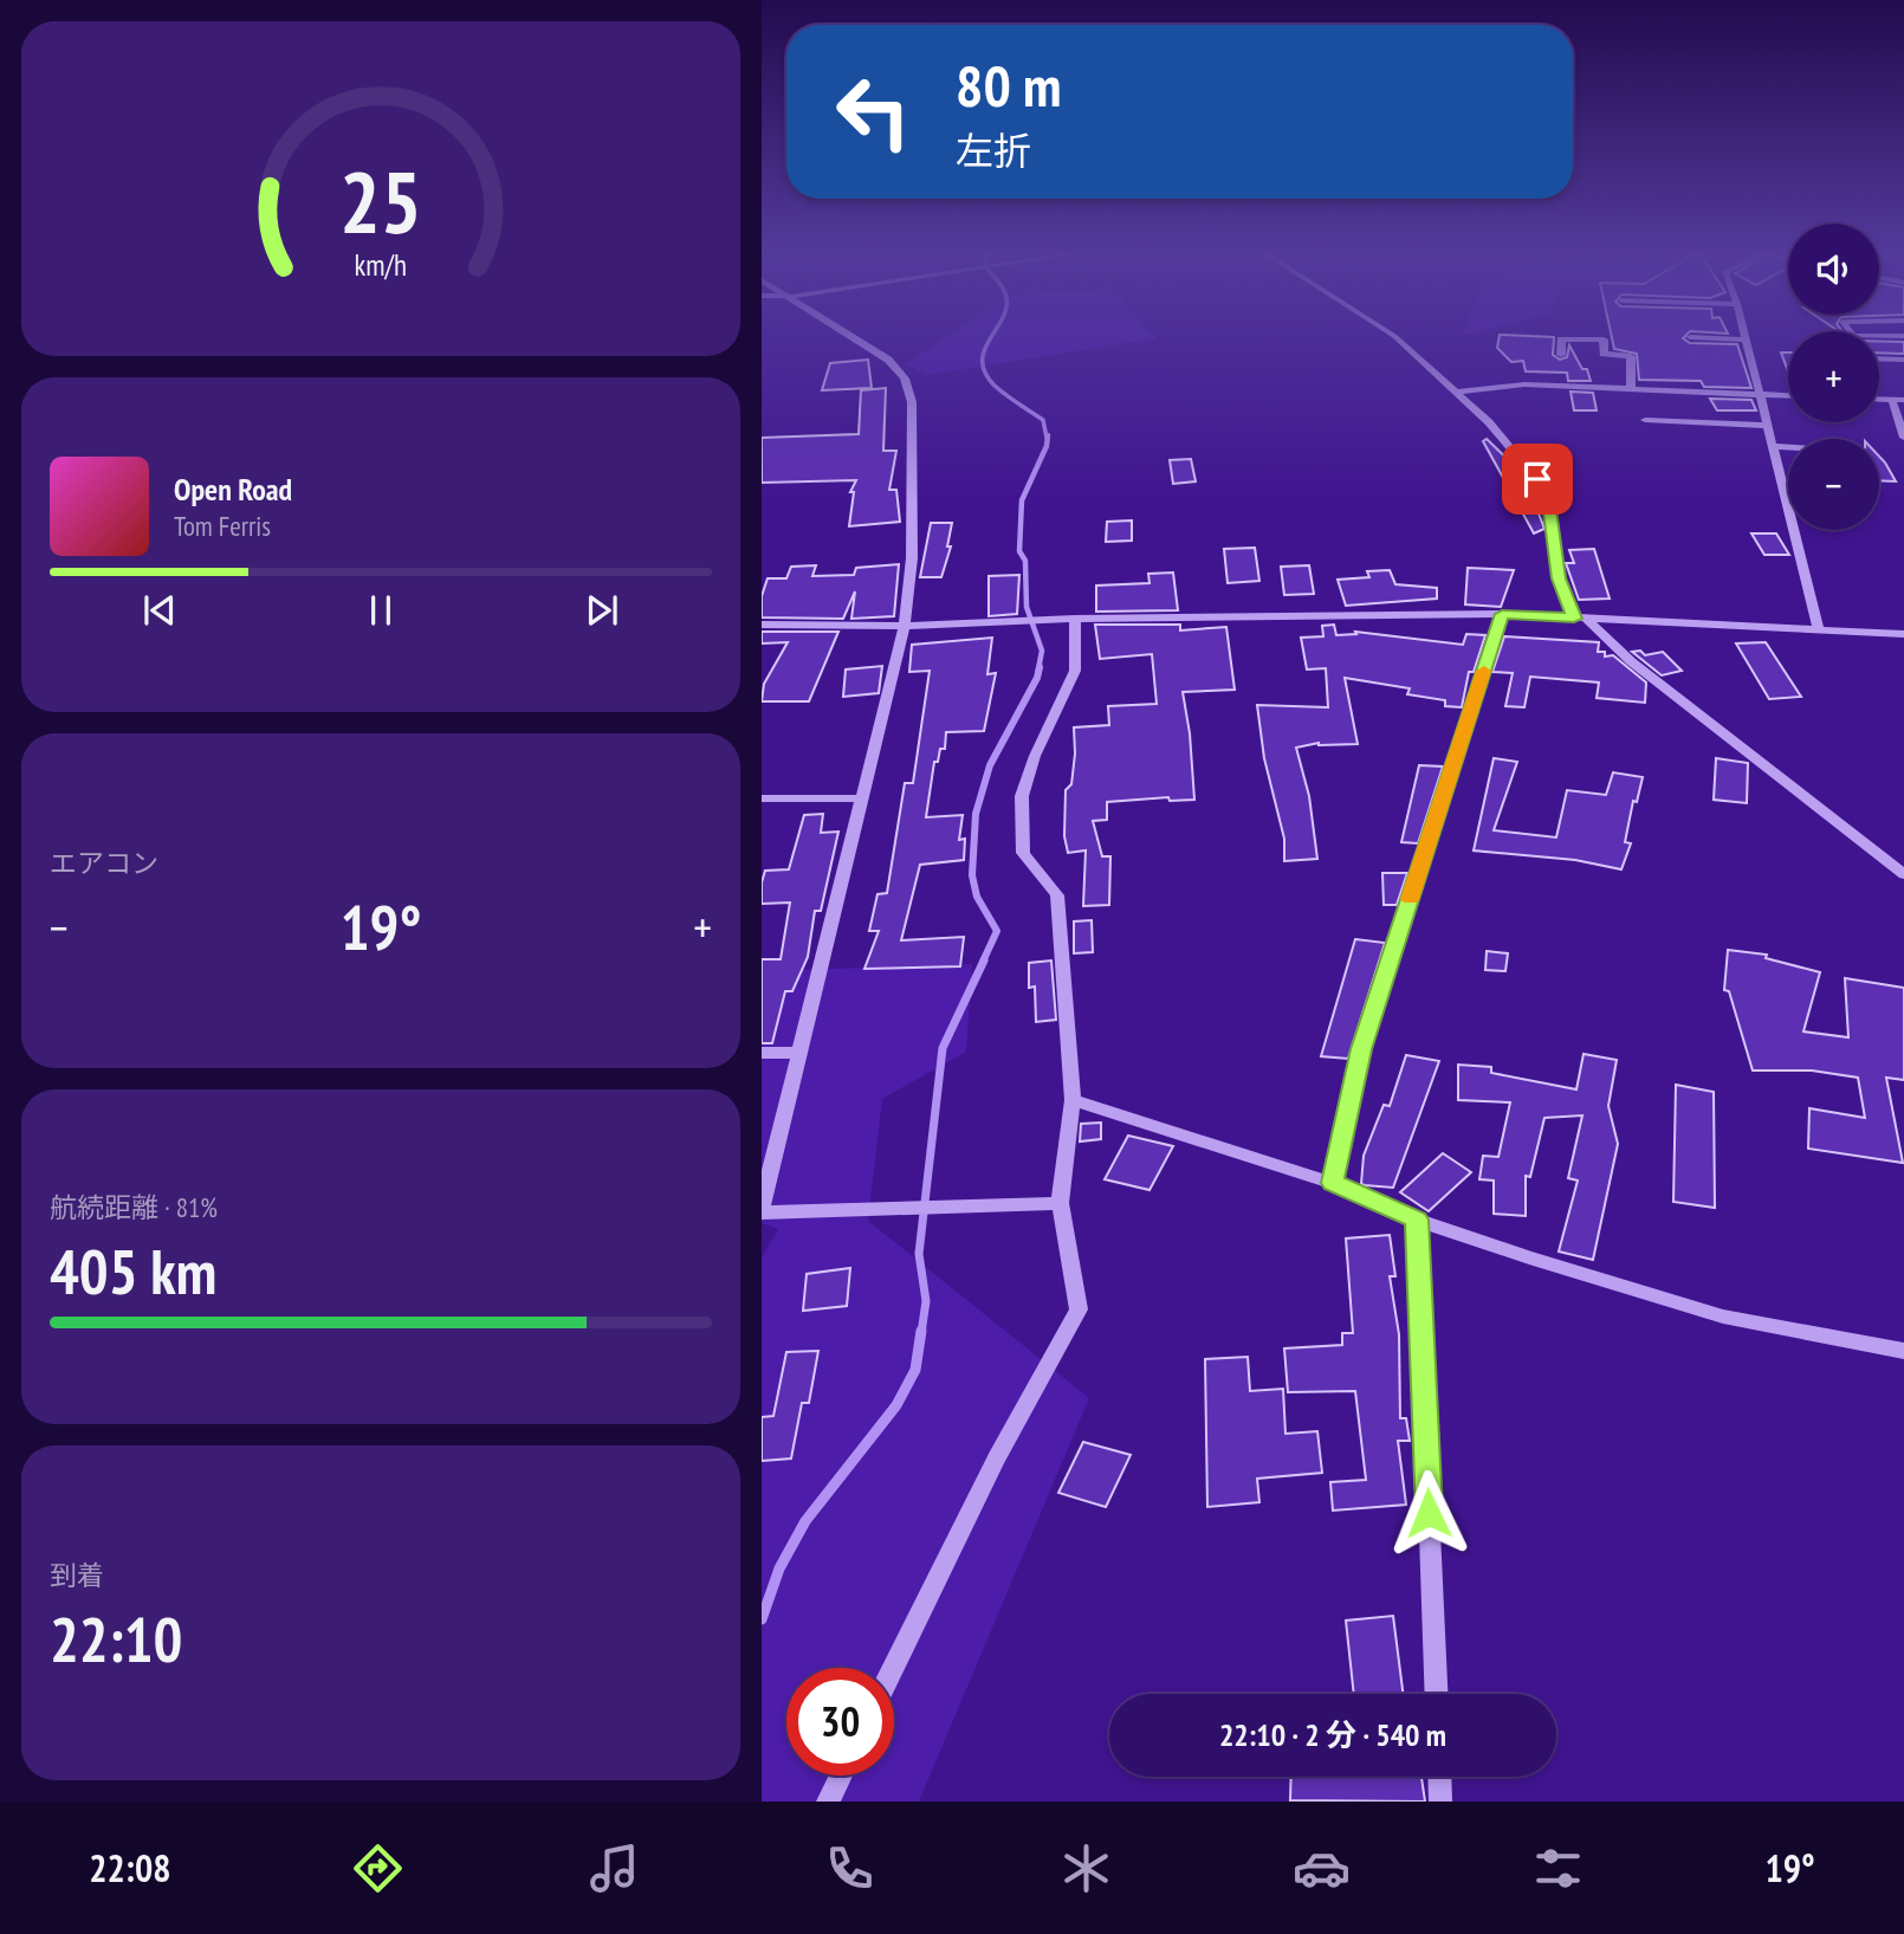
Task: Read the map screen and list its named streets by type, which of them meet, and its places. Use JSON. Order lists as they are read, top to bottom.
{
  "page": {
    "turn": ["80 m", "左折"],
    "map_buttons": ["+", "−"],
    "song": ["Open Road", "Tom Ferris"],
    "tile": [
      "エアコン",
      ["航続距離 · 81%", "405 km"],
      ["到着", "22:10"]
    ],
    "heat": ["−", "19°", "+"],
    "limit": "30",
    "trip": "22:10 · 2 分 · 540 m",
    "tabs": ["22:08", "19°"],
    "gauge": ["25", "km/h"]
  }
}
